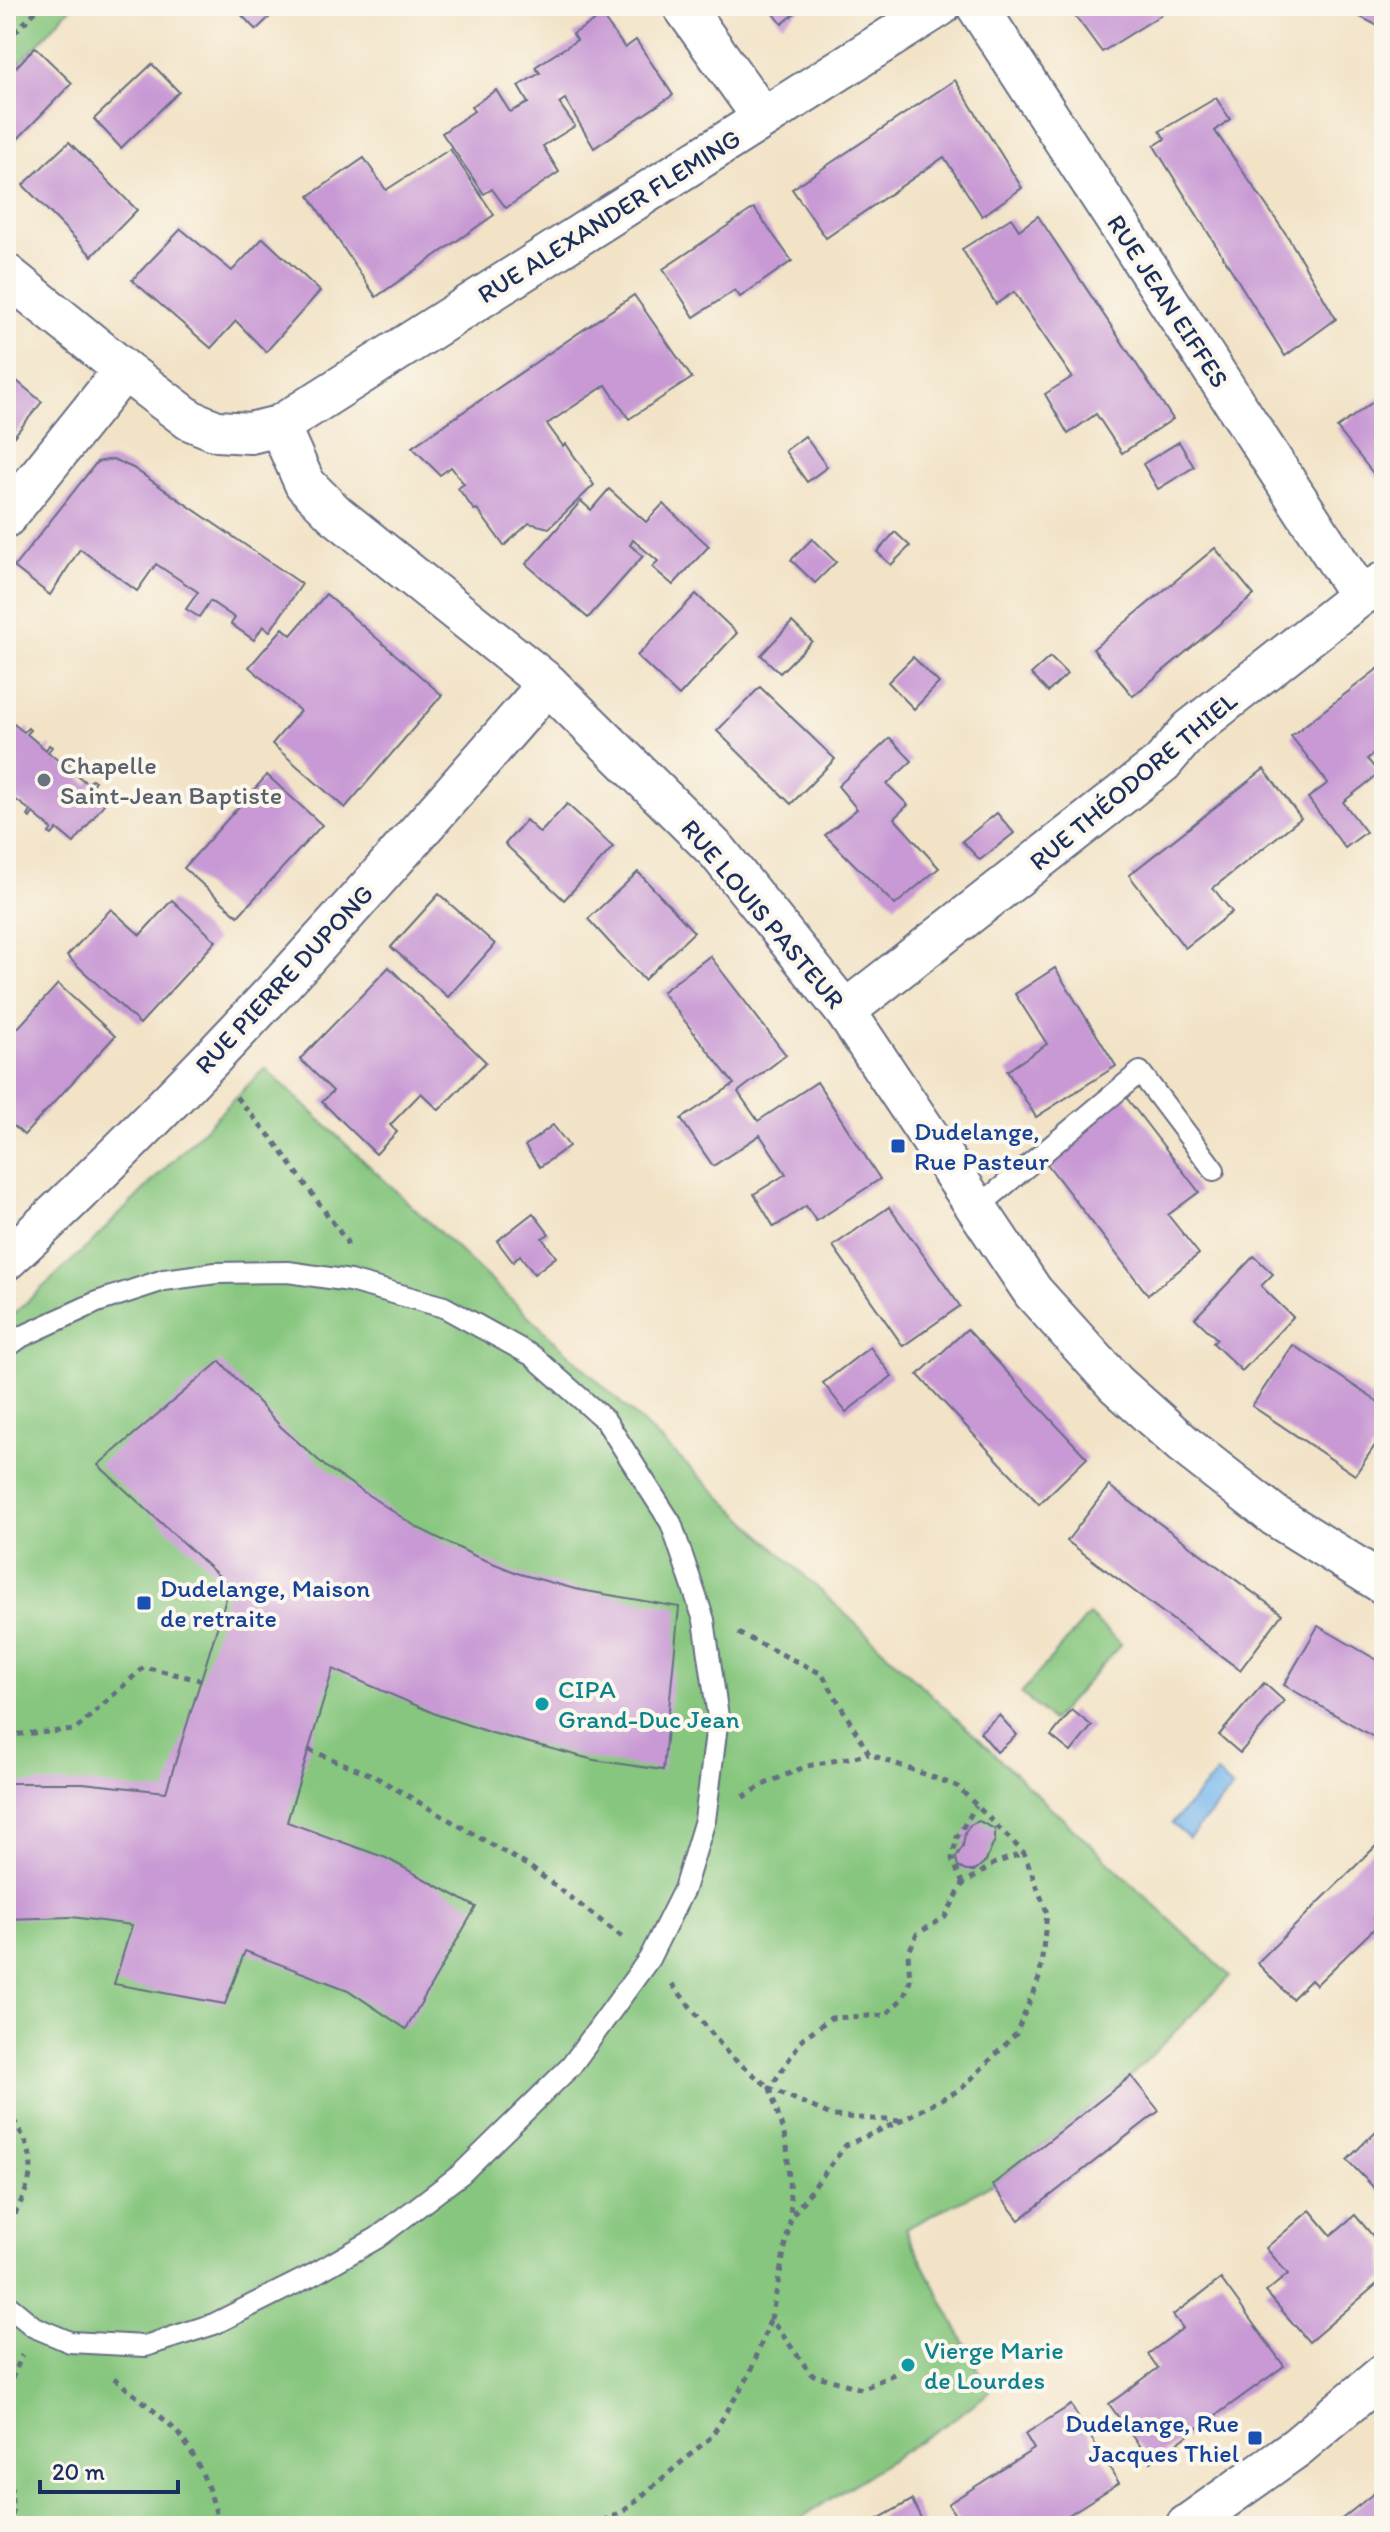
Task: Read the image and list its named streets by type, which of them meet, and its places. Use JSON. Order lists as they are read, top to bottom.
{
  "streets": {
    "street": [
      "RUE ALEXANDER FLEMING",
      "RUE JEAN EIFFES",
      "RUE THÉODORE THIEL",
      "RUE LOUIS PASTEUR",
      "RUE PIERRE DUPONG"
    ]
  },
  "crossings": [
    ["RUE ALEXANDER FLEMING", "RUE LOUIS PASTEUR"],
    ["RUE JEAN EIFFES", "RUE THÉODORE THIEL"],
    ["RUE THÉODORE THIEL", "RUE LOUIS PASTEUR"],
    ["RUE LOUIS PASTEUR", "RUE PIERRE DUPONG"]
  ],
  "places": {
    "other": ["Chapelle Saint-Jean Baptiste", "CIPA Grand-Duc Jean", "Vierge Marie de Lourdes"],
    "transit": ["Dudelange, Rue Pasteur", "Dudelange, Maison de retraite", "Dudelange, Rue Jacques Thiel"]
  },
  "scale_bar": "20 m"
}
